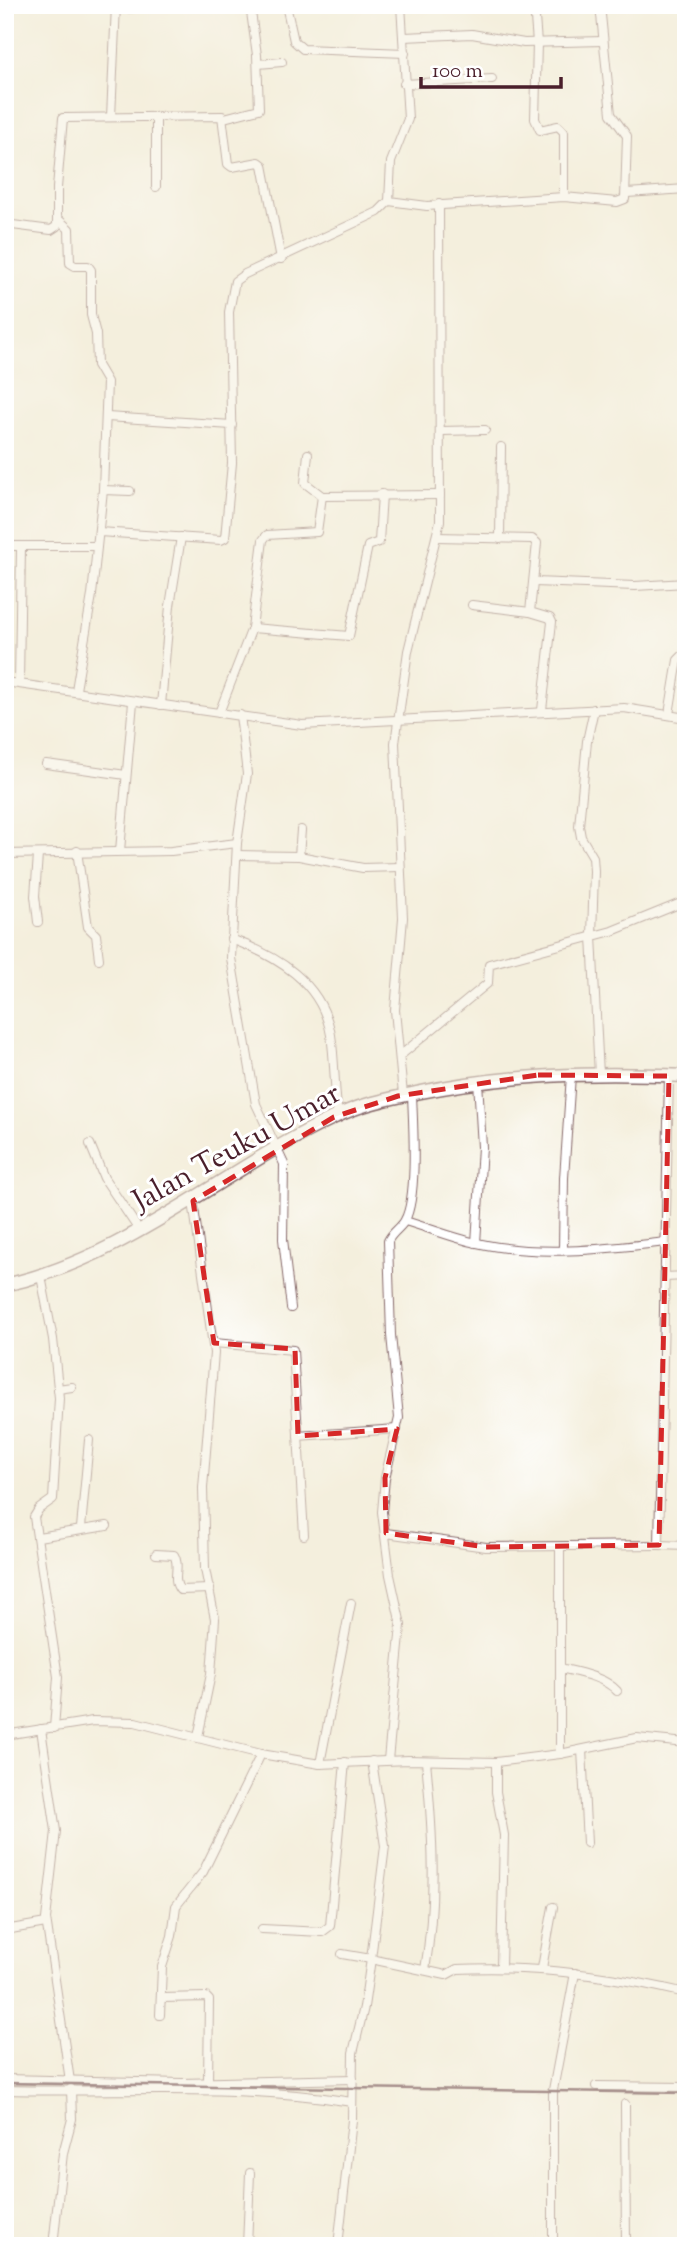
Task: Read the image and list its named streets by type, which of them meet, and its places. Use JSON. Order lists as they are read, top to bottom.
{
  "streets": {
    "main road": ["Jalan Teuku Umar"]
  },
  "scale_bar": "100 m"
}
